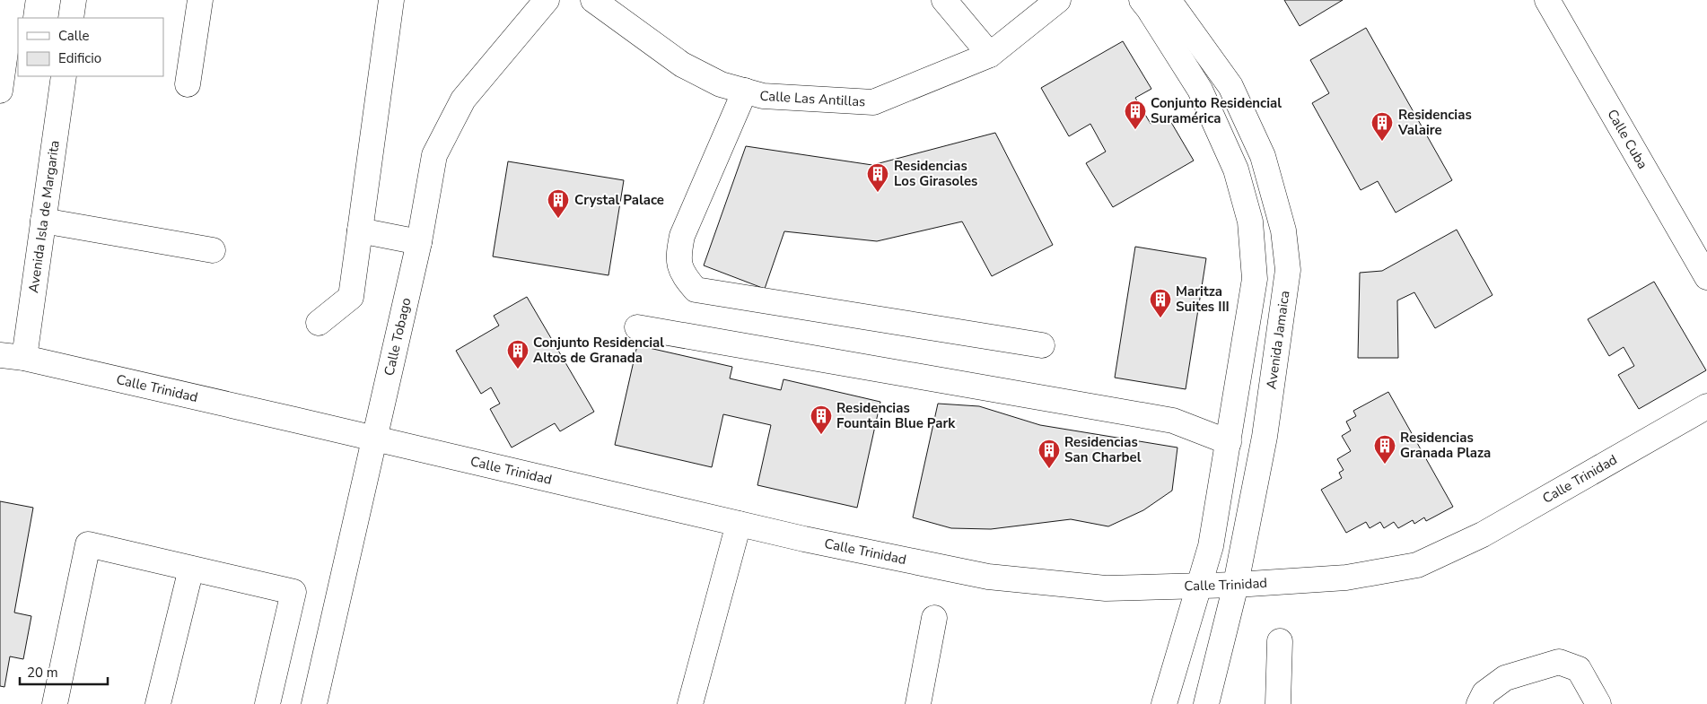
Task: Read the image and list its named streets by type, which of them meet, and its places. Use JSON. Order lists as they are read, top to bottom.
{
  "streets": {
    "street": [
      "Calle Las Antillas",
      "Calle Cuba",
      "Avenida Isla de Margarita",
      "Calle Tobago",
      "Avenida Jamaica",
      "Calle Trinidad"
    ]
  },
  "crossings": [
    ["Avenida Isla de Margarita", "Calle Trinidad"],
    ["Calle Tobago", "Calle Trinidad"],
    ["Avenida Jamaica", "Calle Trinidad"]
  ],
  "places": {
    "building": [
      "Conjunto Residencial Suramérica",
      "Residencias Valaire",
      "Residencias Los Girasoles",
      "Crystal Palace",
      "Maritza Suites III",
      "Conjunto Residencial Altos de Granada",
      "Residencias Fountain Blue Park",
      "Residencias Granada Plaza",
      "Residencias San Charbel"
    ]
  },
  "legend": ["Calle", "Edificio"],
  "scale_bar": "20 m"
}
